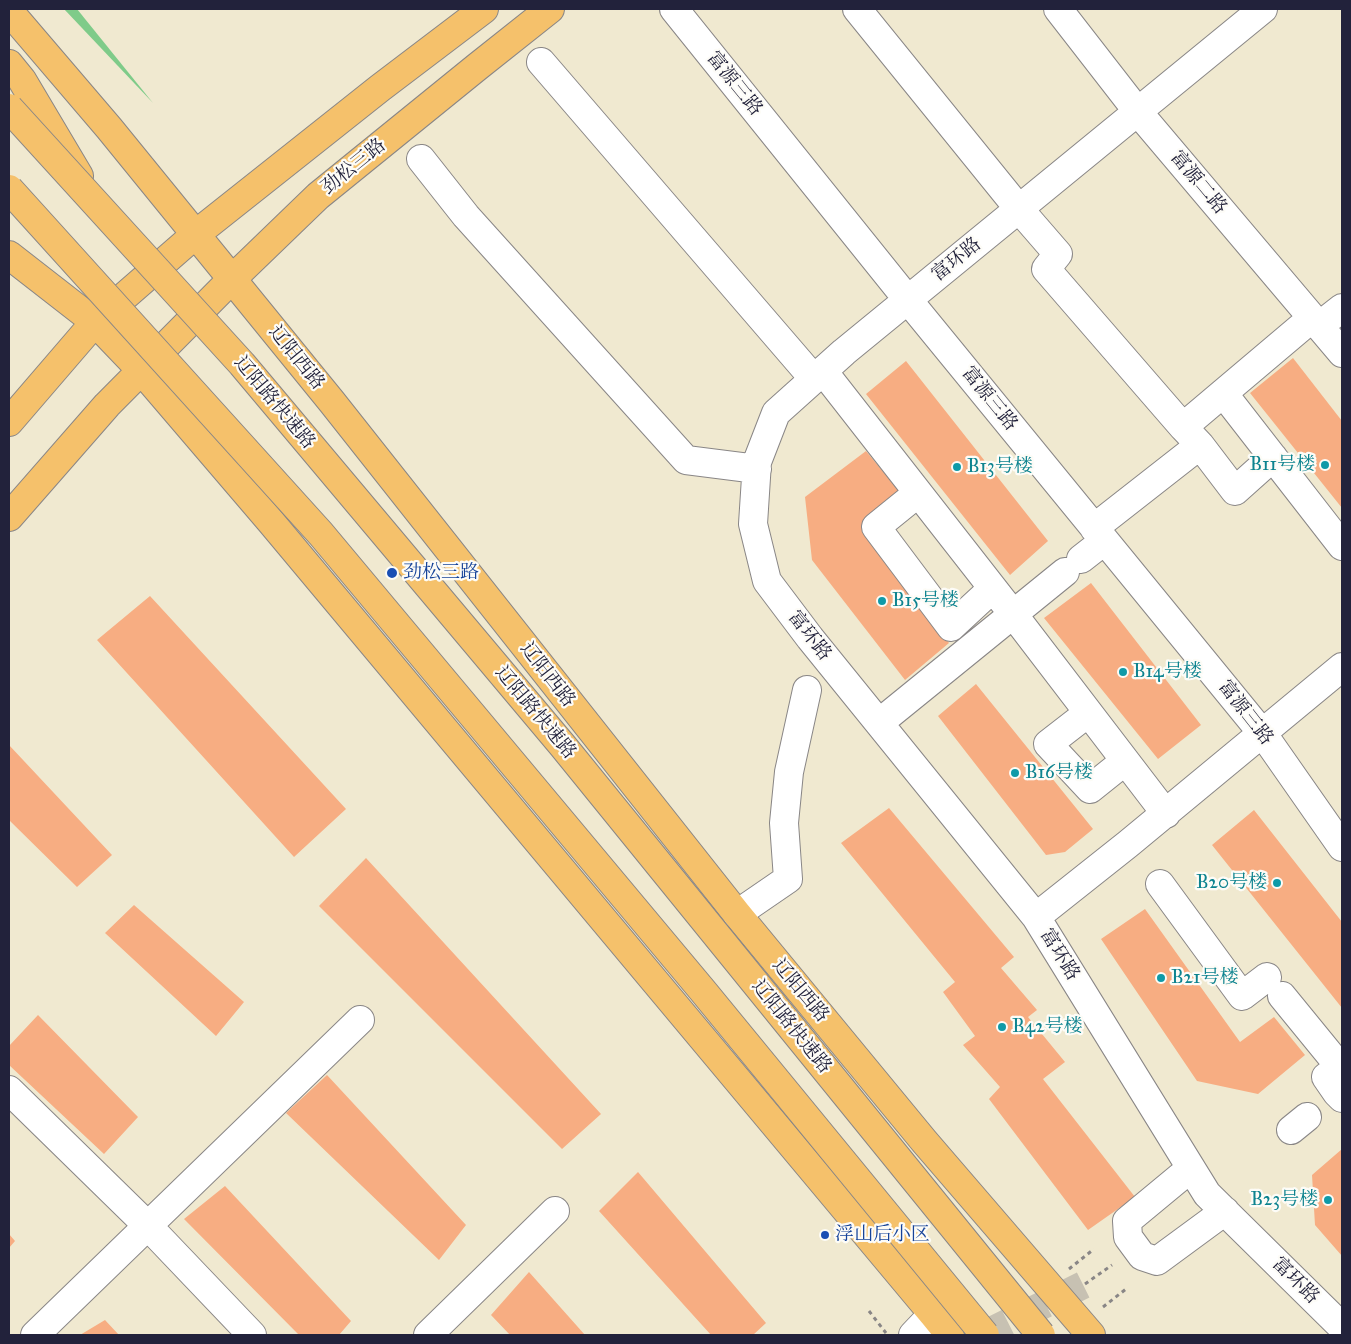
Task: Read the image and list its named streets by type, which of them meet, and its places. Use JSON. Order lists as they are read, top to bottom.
{
  "streets": {
    "main road": ["劲松三路", "辽阳西路", "辽阳路快速路"],
    "street": ["富源三路", "富源二路", "富环路"]
  },
  "crossings": [
    ["富源三路", "富环路"],
    ["劲松三路", "辽阳西路"],
    ["富源二路", "富环路"]
  ],
  "places": [
    "B11号楼",
    "B13号楼",
    "劲松三路",
    "B15号楼",
    "B14号楼",
    "B16号楼",
    "B20号楼",
    "B21号楼",
    "B42号楼",
    "B23号楼",
    "浮山后小区"
  ]
}
